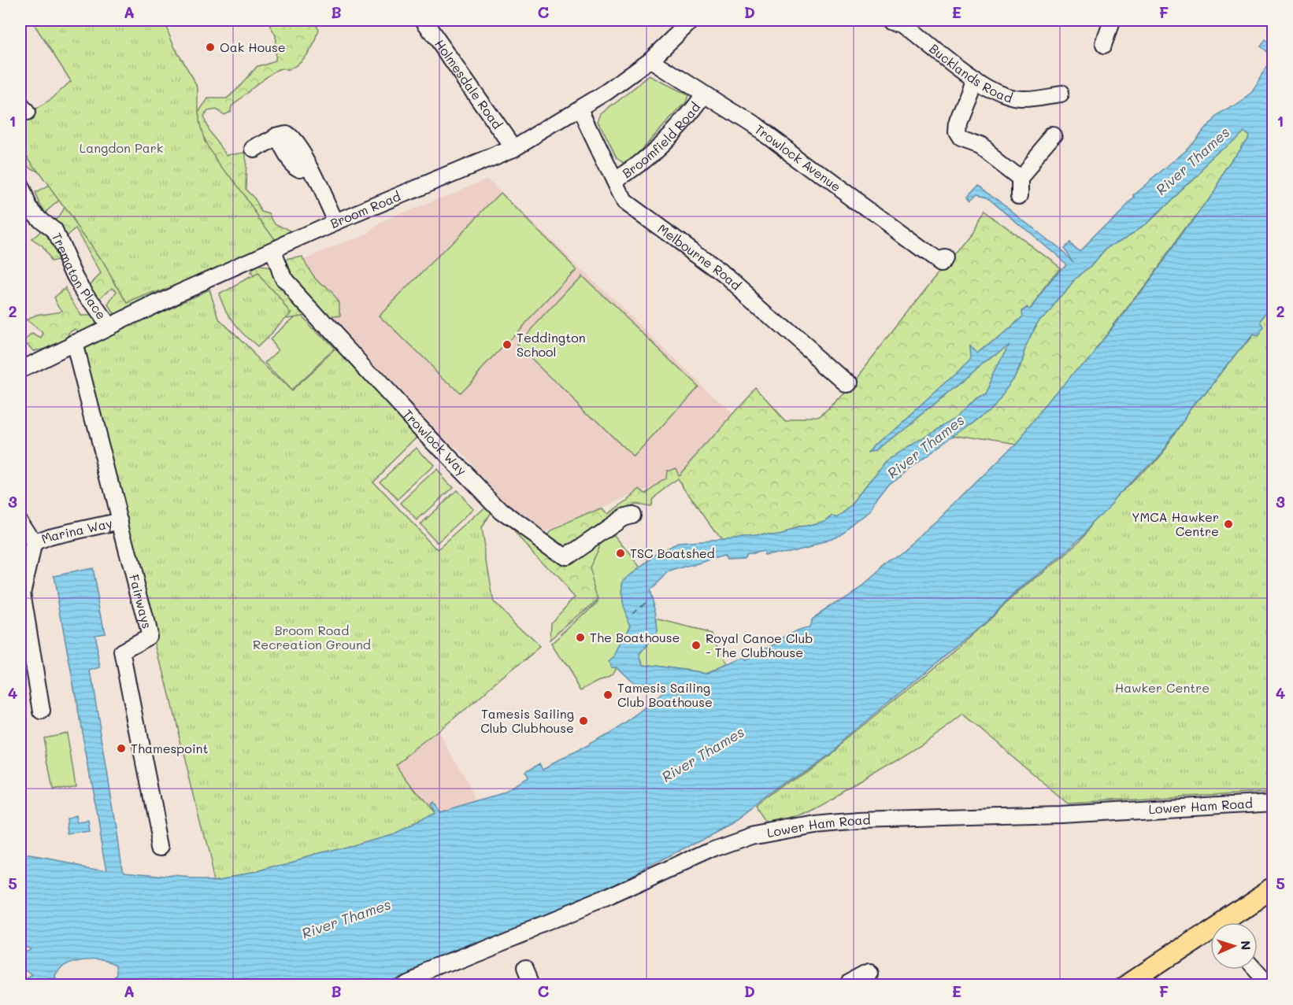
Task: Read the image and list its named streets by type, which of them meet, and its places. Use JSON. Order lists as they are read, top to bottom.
{
  "streets": {
    "street": [
      "Bucklands Road",
      "Holmesdale Road",
      "Broomfield Road",
      "Trowlock Avenue",
      "Broom Road",
      "Melbourne Road",
      "Trematon Place",
      "Trowlock Way",
      "Marina Way",
      "Fairways",
      "Lower Ham Road"
    ]
  },
  "crossings": [
    ["Holmesdale Road", "Broom Road"],
    ["Broomfield Road", "Trowlock Avenue"],
    ["Broomfield Road", "Melbourne Road"],
    ["Trowlock Avenue", "Broom Road"],
    ["Broom Road", "Melbourne Road"],
    ["Broom Road", "Trematon Place"],
    ["Broom Road", "Trowlock Way"],
    ["Broom Road", "Fairways"],
    ["Marina Way", "Fairways"]
  ],
  "water": ["River Thames"],
  "parks": ["Langdon Park", "Broom Road Recreation Ground", "Hawker Centre"],
  "places": [
    "Oak House",
    "Teddington School",
    "YMCA Hawker Centre",
    "TSC Boatshed",
    "The Boathouse",
    "Royal Canoe Club - The Clubhouse",
    "Tamesis Sailing Club Boathouse",
    "Tamesis Sailing Club Clubhouse",
    "Thamespoint"
  ],
  "north": "right",
  "grid": {
    "columns": [
      "A",
      "B",
      "C",
      "D",
      "E",
      "F"
    ],
    "rows": [
      "1",
      "2",
      "3",
      "4",
      "5"
    ]
  }
}
